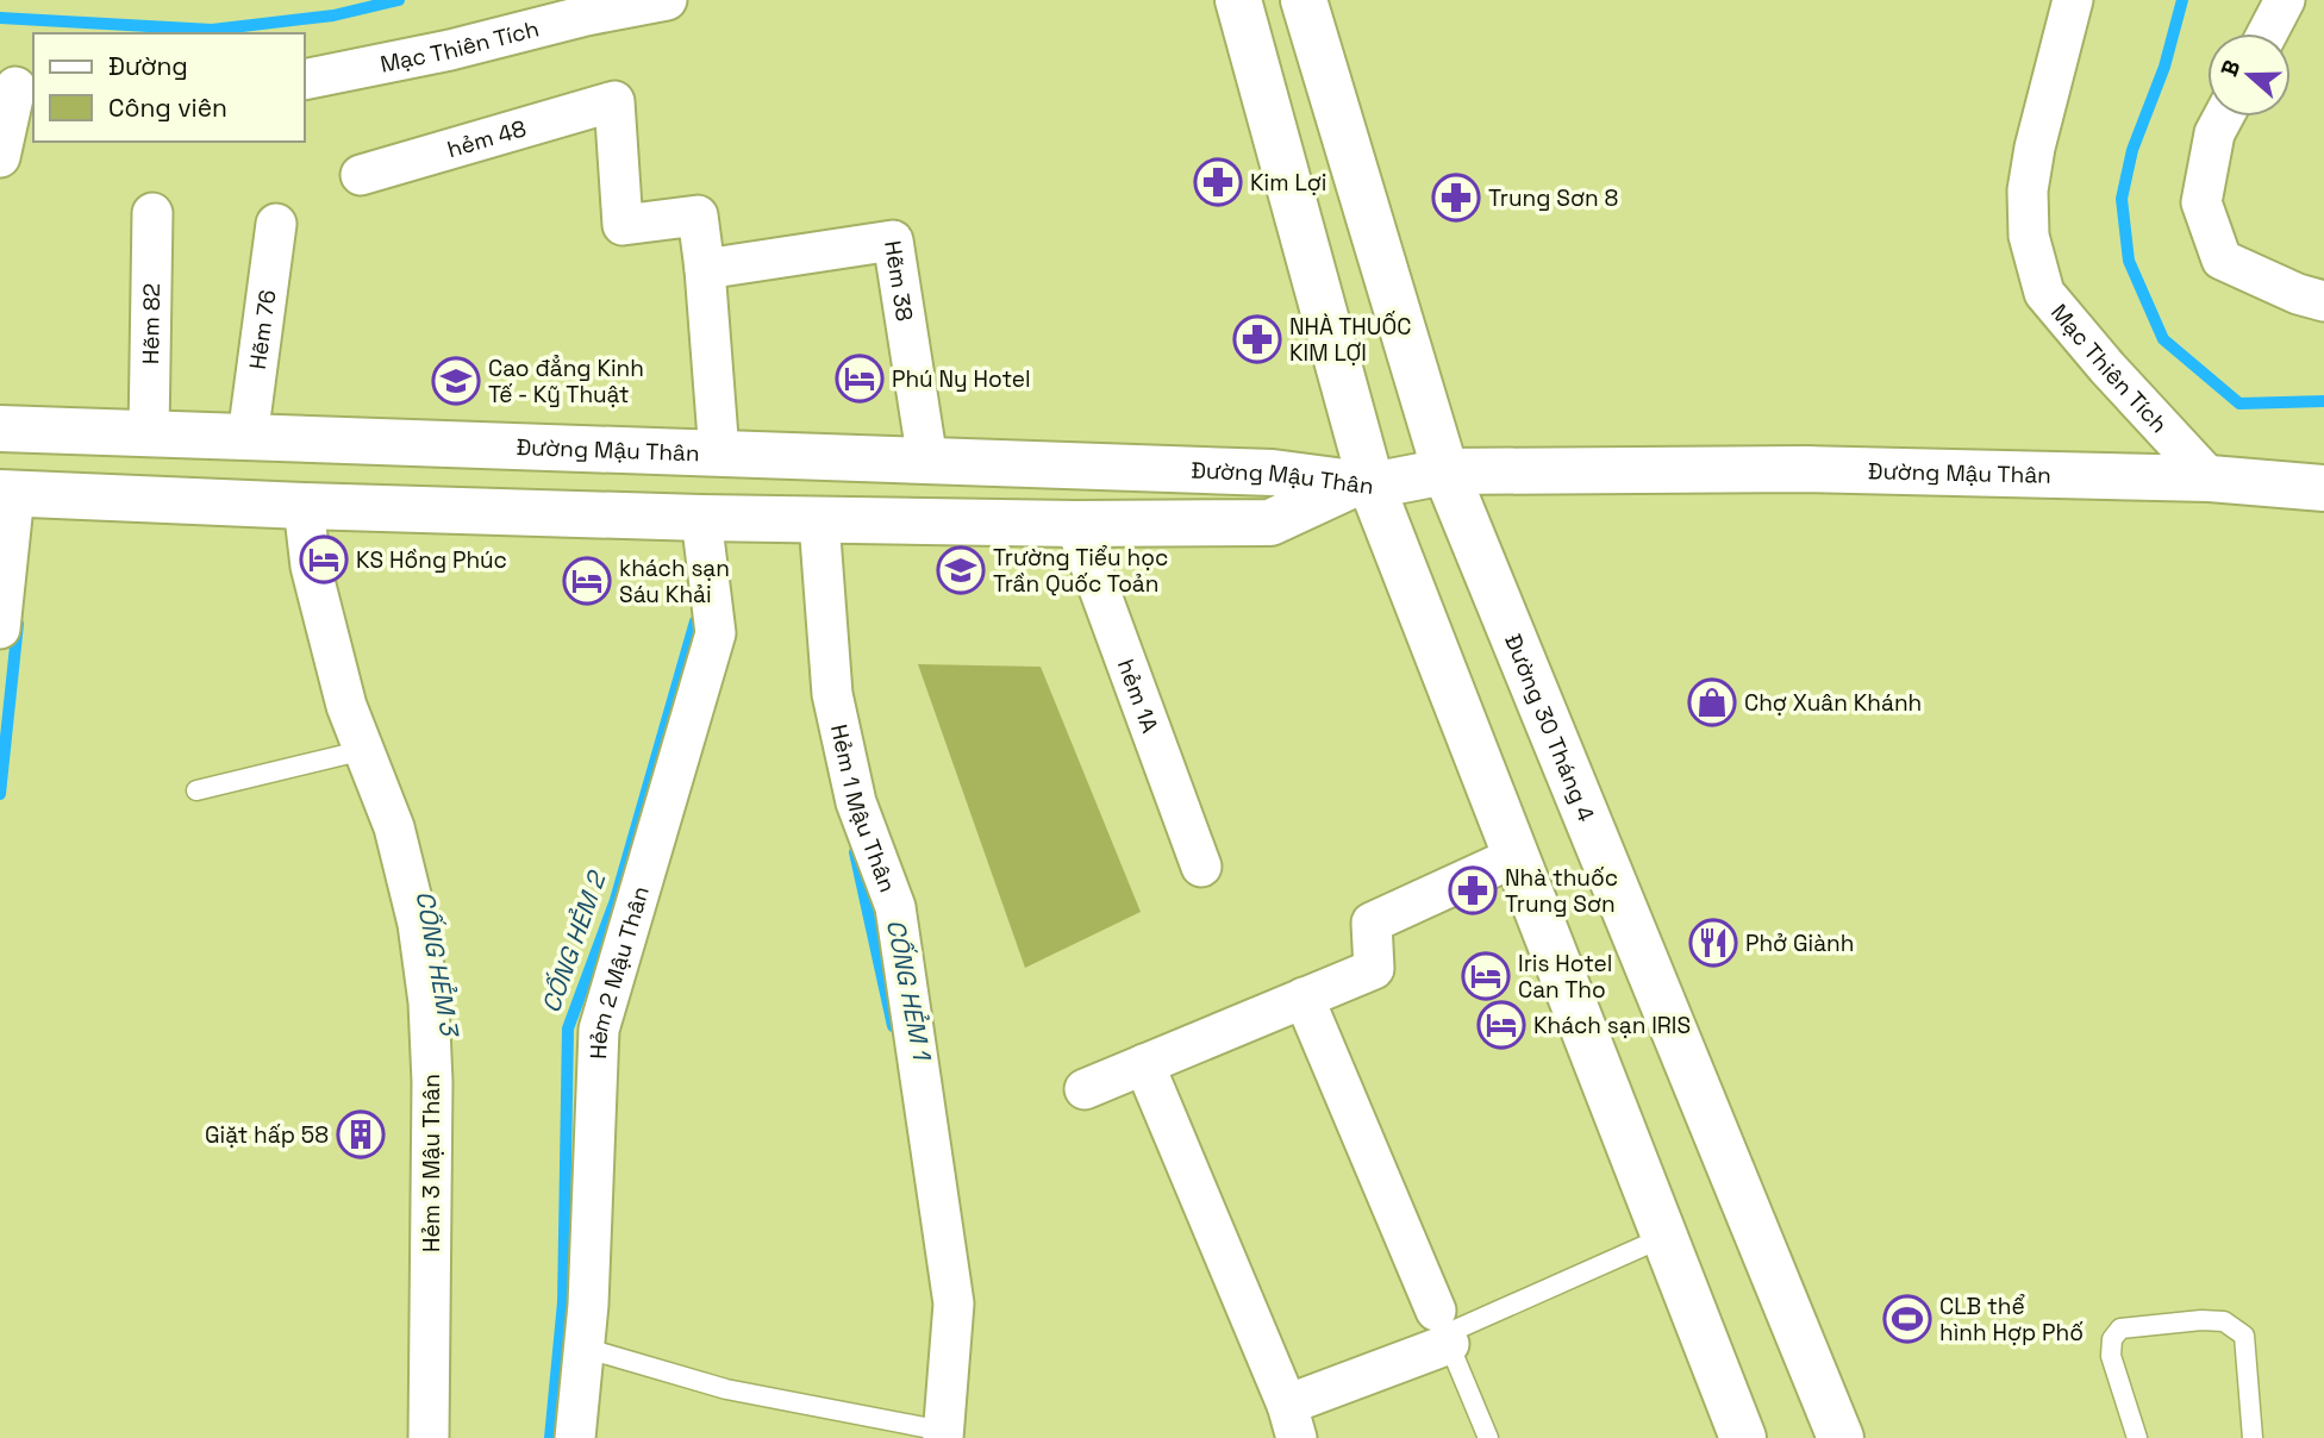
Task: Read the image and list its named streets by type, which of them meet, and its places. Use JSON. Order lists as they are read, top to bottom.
{
  "streets": {
    "main road": ["Đường Mậu Thân", "Đường 30 Tháng 4"],
    "street": [
      "Mạc Thiên Tích",
      "hẻm 48",
      "Hẽm 38",
      "Hẽm 82",
      "Hẽm 76",
      "hẻm 1A",
      "Hẻm 1 Mậu Thân",
      "Hẻm 2 Mậu Thân",
      "Hẻm 3 Mậu Thân"
    ]
  },
  "crossings": [
    ["Mạc Thiên Tích", "Đường Mậu Thân"],
    ["hẻm 48", "Hẽm 38"],
    ["Hẽm 38", "Đường Mậu Thân"],
    ["Hẽm 82", "Đường Mậu Thân"],
    ["Hẽm 76", "Đường Mậu Thân"],
    ["Đường Mậu Thân", "hẻm 1A"],
    ["Đường Mậu Thân", "Đường 30 Tháng 4"],
    ["Đường Mậu Thân", "Hẻm 1 Mậu Thân"],
    ["Đường Mậu Thân", "Hẻm 2 Mậu Thân"],
    ["Đường Mậu Thân", "Hẻm 3 Mậu Thân"]
  ],
  "water": ["CỐNG HẺM 2", "CỐNG HẺM 3", "CỐNG HẺM 1"],
  "places": {
    "pharmacy": [
      "Kim Lợi",
      "Trung Sơn 8",
      "NHÀ THUỐC KIM LỢI",
      "Nhà thuốc Trung Sơn"
    ],
    "hotel": [
      "Phú Ny Hotel",
      "KS Hồng Phúc",
      "khách sạn Sáu Khải",
      "Iris Hotel Can Tho",
      "Khách sạn IRIS"
    ],
    "school or university": ["Cao đẳng Kinh Tế - Kỹ Thuật", "Trường Tiểu học Trần Quốc Toản"],
    "shop": ["Chợ Xuân Khánh"],
    "restaurant": ["Phở Giành"],
    "building": ["Giặt hấp 58"],
    "sports": ["CLB thể hình Hợp Phố"]
  },
  "legend": ["Đường", "Công viên"],
  "north": "left"
}
